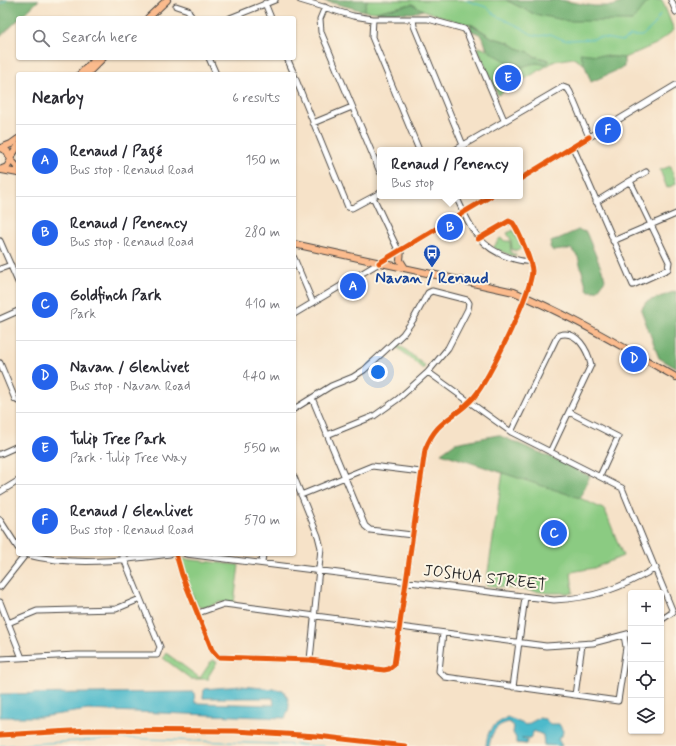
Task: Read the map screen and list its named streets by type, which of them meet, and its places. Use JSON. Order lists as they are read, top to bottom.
{
  "streets": {
    "street": ["JOSHUA STREET"]
  },
  "places": {
    "bus stop": ["Navan / Renaud"]
  },
  "page": {
    "search": "Search here",
    "pins": [
      "E",
      "F",
      "B",
      "A",
      "D",
      "C"
    ],
    "heading": ["Nearby", "6 results"],
    "list": [
      {
        "mark": "A",
        "name": "Renaud / Pagé",
        "note": "Bus stop · Renaud Road",
        "value": "150 m"
      },
      {
        "mark": "B",
        "name": "Renaud / Penency",
        "note": "Bus stop · Renaud Road",
        "value": "280 m"
      },
      {
        "mark": "C",
        "name": "Goldfinch Park",
        "note": "Park",
        "value": "410 m"
      },
      {
        "mark": "D",
        "name": "Navan / Glenlivet",
        "note": "Bus stop · Navan Road",
        "value": "440 m"
      },
      {
        "mark": "E",
        "name": "Tulip Tree Park",
        "note": "Park · Tulip Tree Way",
        "value": "550 m"
      },
      {
        "mark": "F",
        "name": "Renaud / Glenlivet",
        "note": "Bus stop · Renaud Road",
        "value": "570 m"
      }
    ],
    "popup": ["Renaud / Penency", "Bus stop"],
    "map_buttons": ["+", "−"]
  }
}
